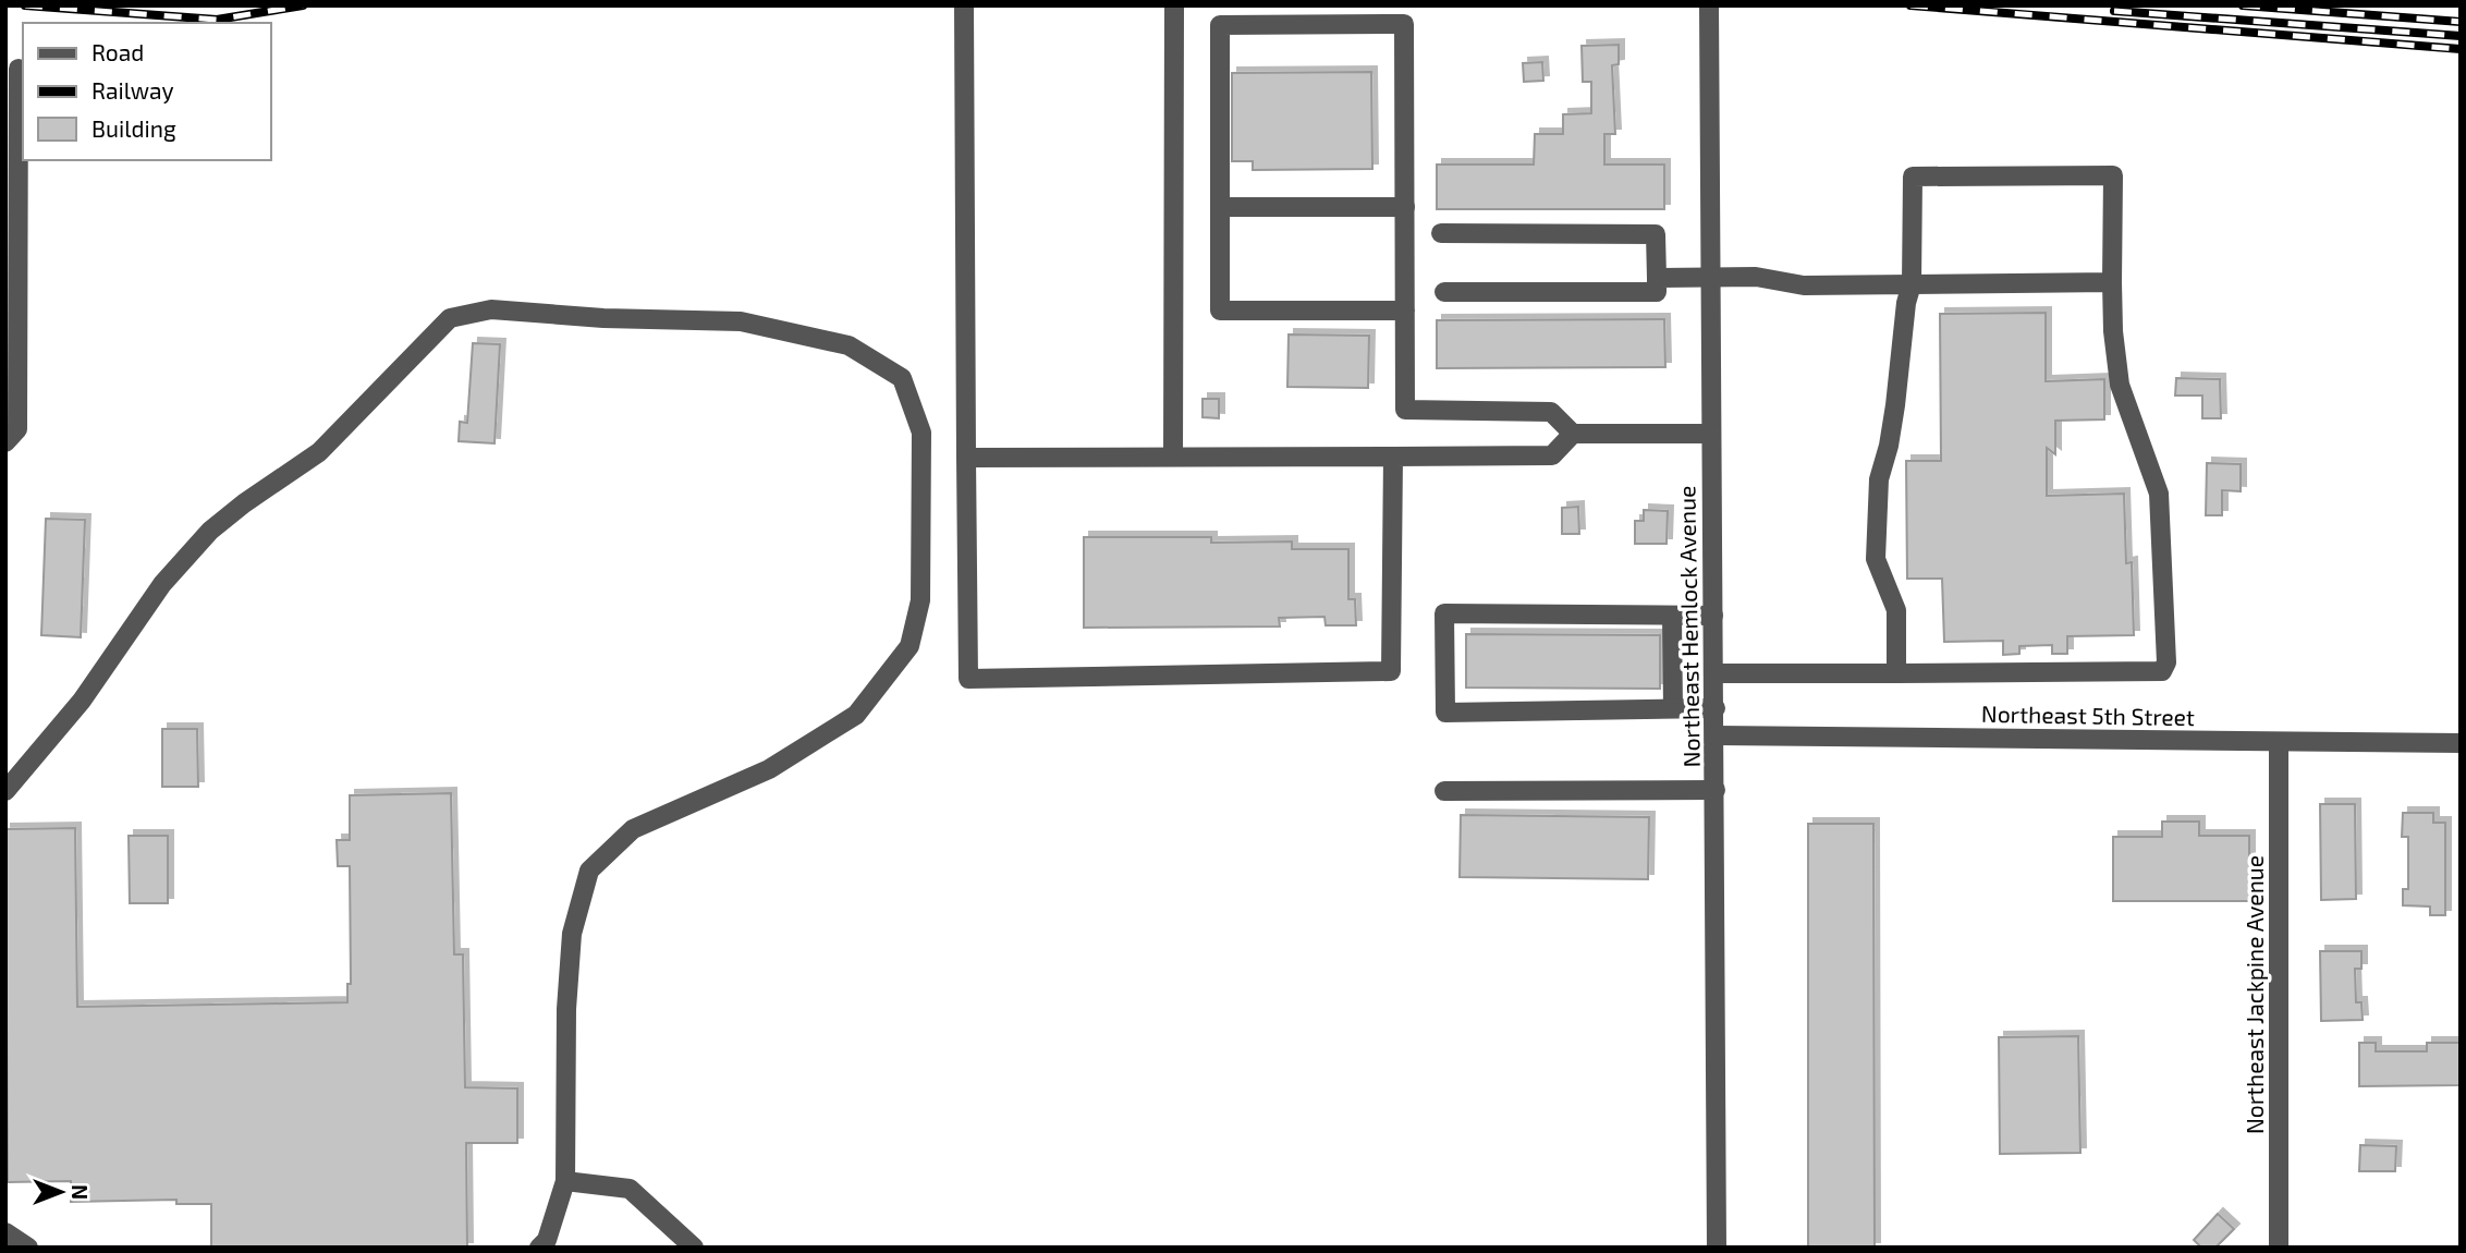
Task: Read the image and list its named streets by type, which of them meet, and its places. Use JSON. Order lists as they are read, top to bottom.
{
  "streets": {
    "street": ["Northeast Hemlock Avenue", "Northeast 5th Street", "Northeast Jackpine Avenue"]
  },
  "crossings": [
    ["Northeast Hemlock Avenue", "Northeast 5th Street"],
    ["Northeast 5th Street", "Northeast Jackpine Avenue"]
  ],
  "legend": ["Road", "Railway", "Building"],
  "north": "right"
}
